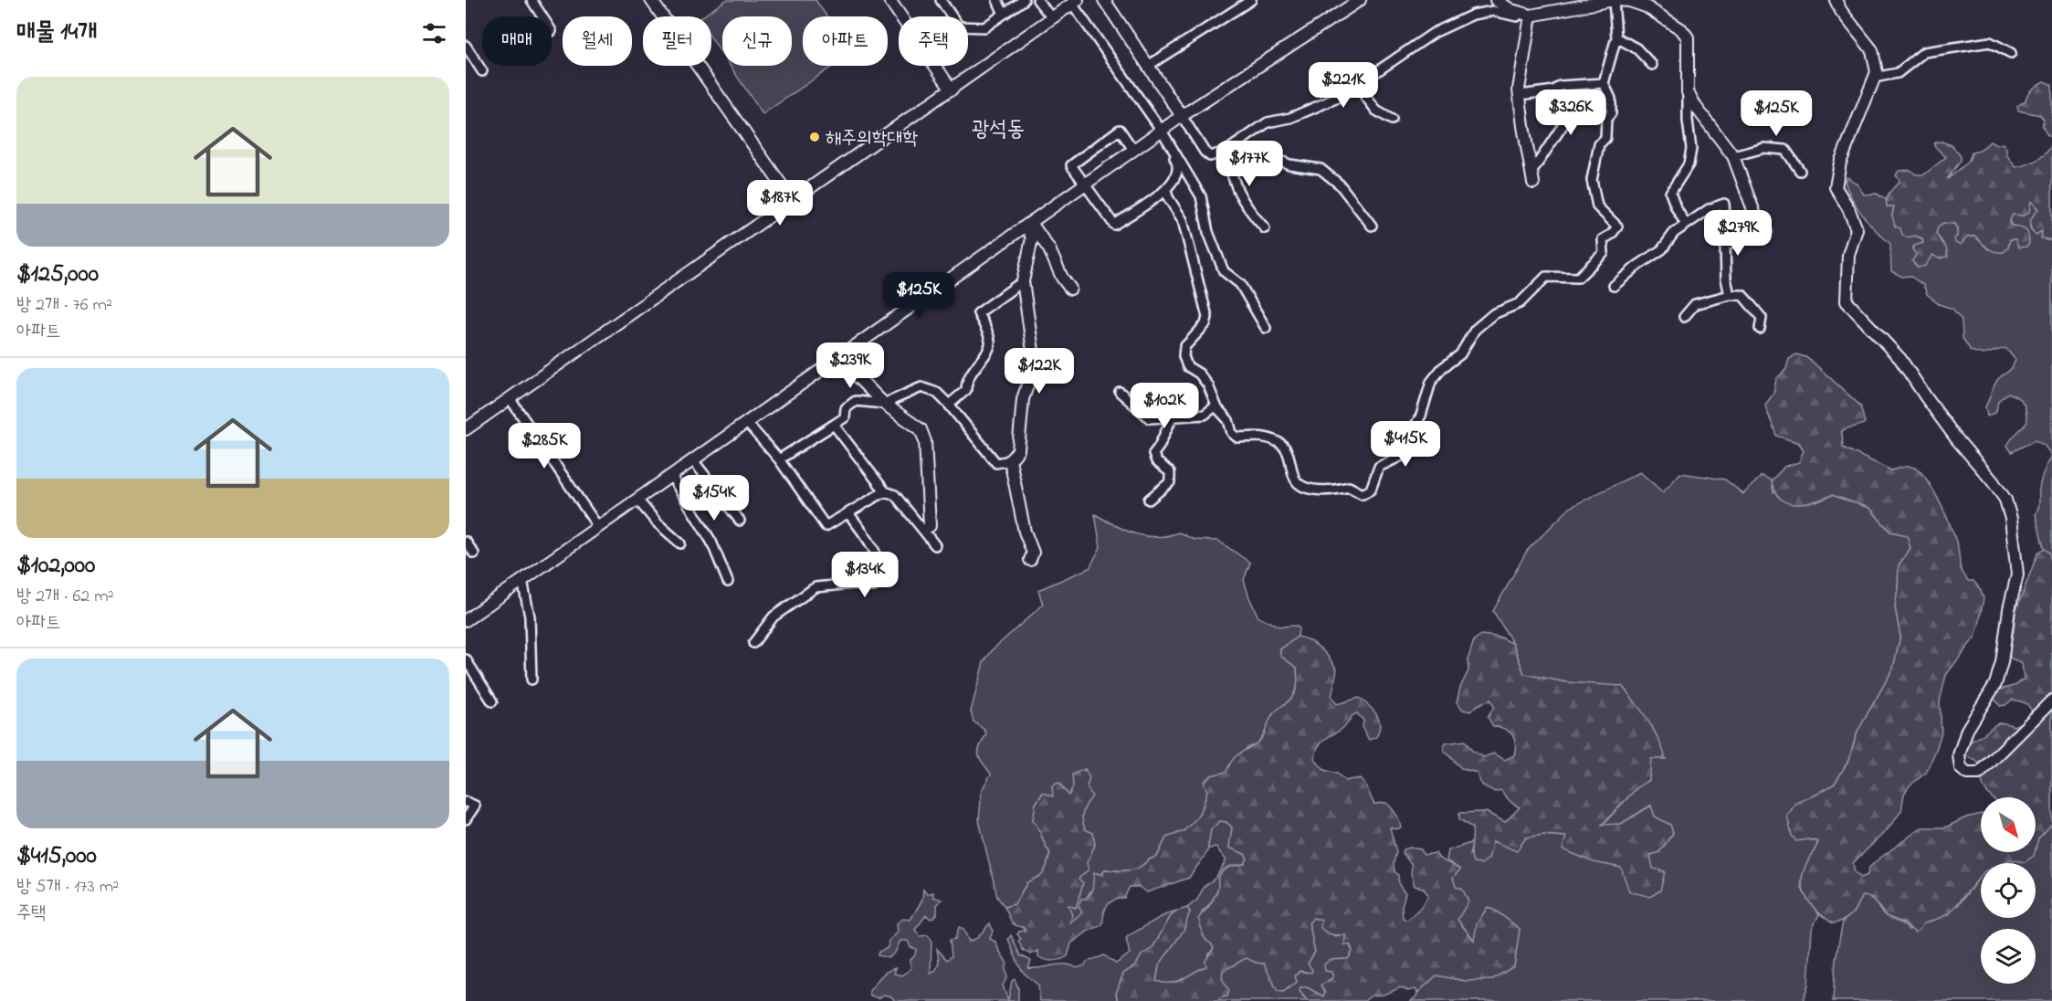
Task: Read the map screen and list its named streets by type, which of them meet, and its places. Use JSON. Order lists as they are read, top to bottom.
{
  "districts": ["광석동"],
  "places": ["해주의학대학"],
  "north": "bottom right",
  "page": {
    "heading": "매물 14개",
    "chip": [
      "매매",
      "월세",
      "필터",
      "신규",
      "아파트",
      "주택"
    ],
    "price": [
      "$221K",
      "$326K",
      "$125K",
      "$177K",
      "$187K",
      "$279K",
      "$125K",
      "$239K",
      "$122K",
      "$102K",
      "$415K",
      "$285K",
      "$154K",
      "$134K"
    ],
    "list": [
      {
        "name": "$125,000",
        "note": "방 2개 · 76 m² · 아파트"
      },
      {
        "name": "$102,000",
        "note": "방 2개 · 62 m² · 아파트"
      },
      {
        "name": "$415,000",
        "note": "방 5개 · 173 m² · 주택"
      }
    ]
  }
}
